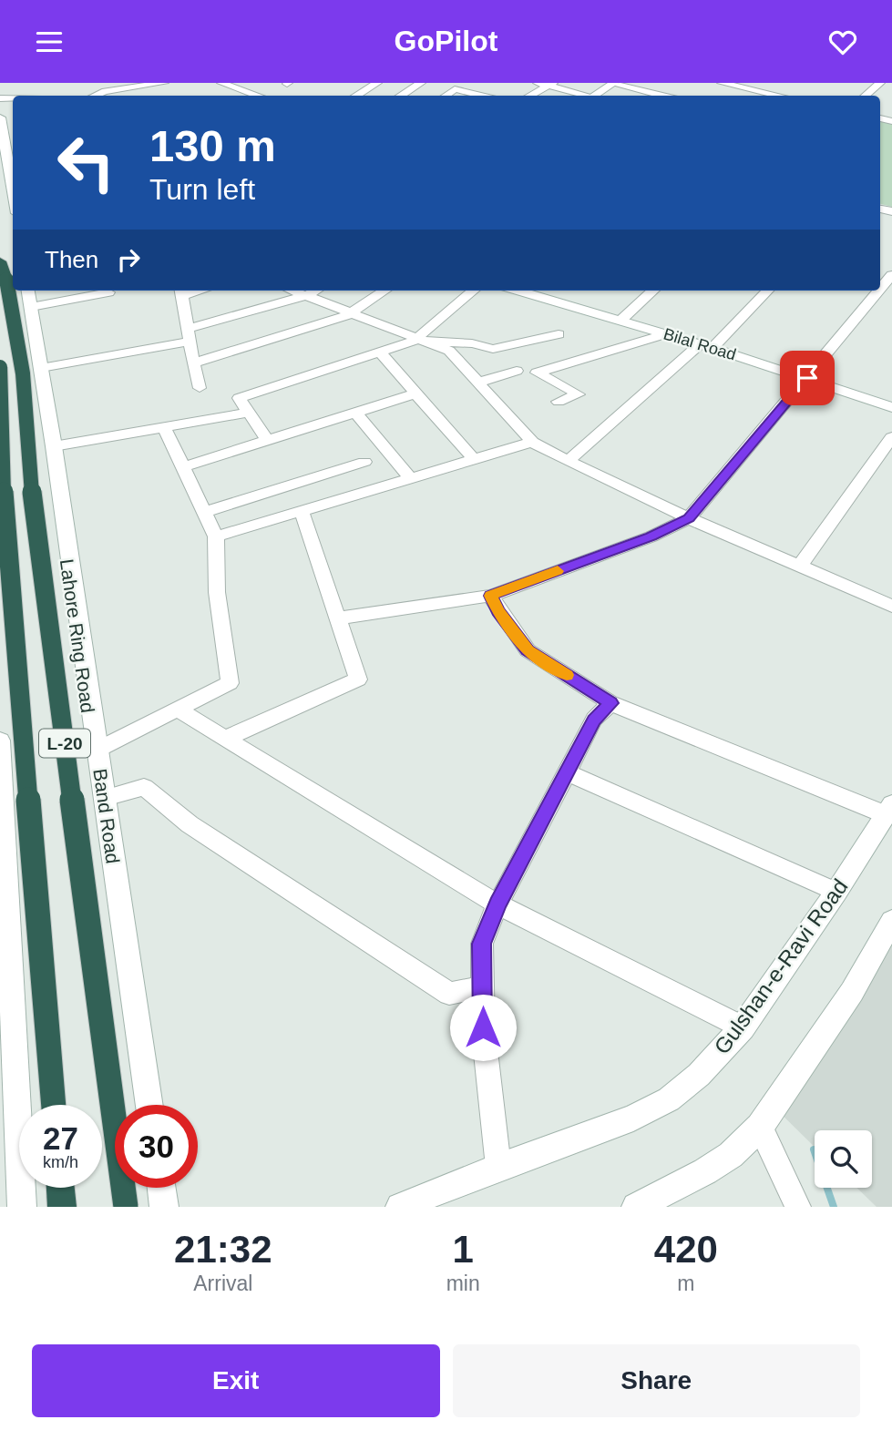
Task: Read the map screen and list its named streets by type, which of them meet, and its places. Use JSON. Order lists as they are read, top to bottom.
{
  "streets": {
    "highway": ["Lahore Ring Road", "L-20"],
    "main road": ["Bilal Road", "Band Road", "Gulshan-e-Ravi Road"]
  },
  "page": {
    "header": "GoPilot",
    "turn": ["130 m", "Turn left"],
    "then": "Then",
    "speed": "27 km/h",
    "limit": "30",
    "eta": [
      "21:32",
      "Arrival",
      "1",
      "min",
      "420",
      "m"
    ],
    "buttons": ["Exit", "Share"]
  }
}
